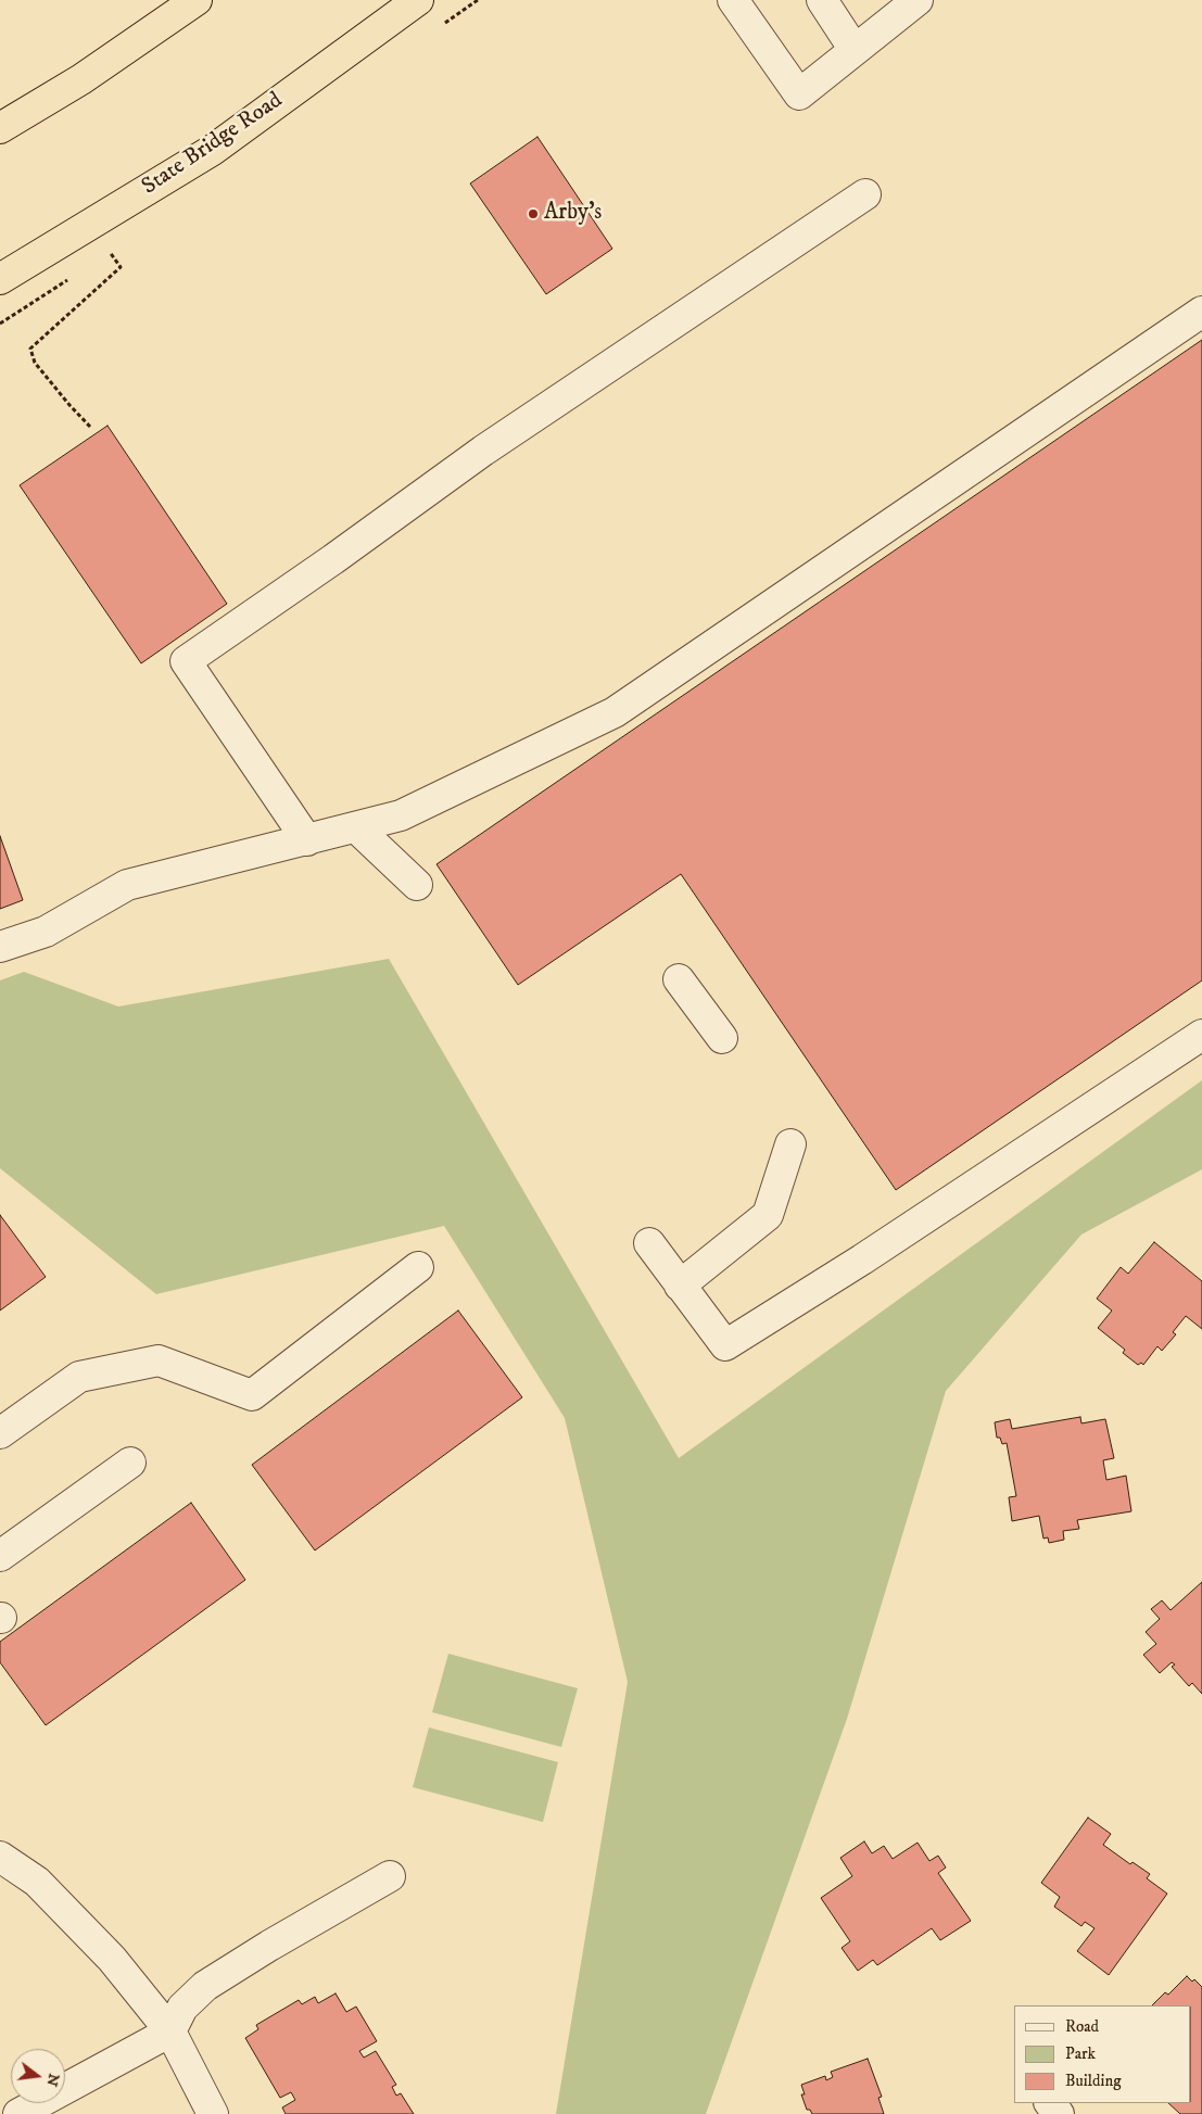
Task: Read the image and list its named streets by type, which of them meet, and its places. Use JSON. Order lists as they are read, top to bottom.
{
  "streets": {
    "highway": ["State Bridge Road"]
  },
  "places": ["Arby's"],
  "legend": ["Road", "Park", "Building"],
  "north": "right"
}
